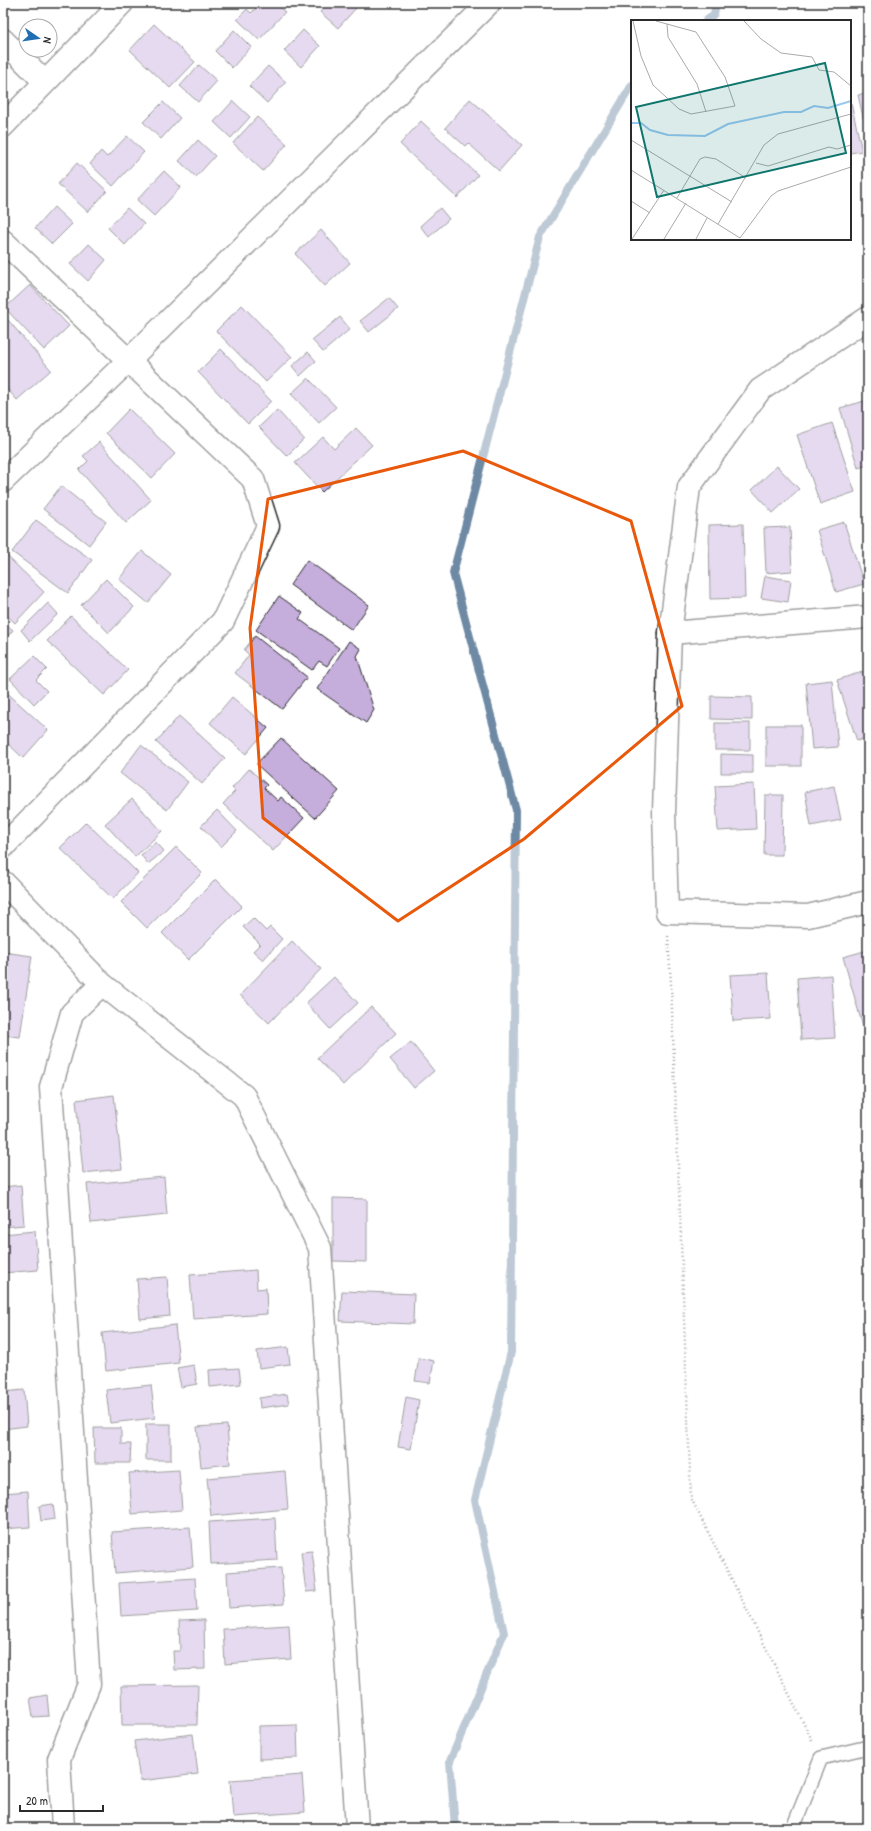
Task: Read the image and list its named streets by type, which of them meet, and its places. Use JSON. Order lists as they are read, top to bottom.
{
  "scale_bar": "20 m",
  "north": "right"
}
